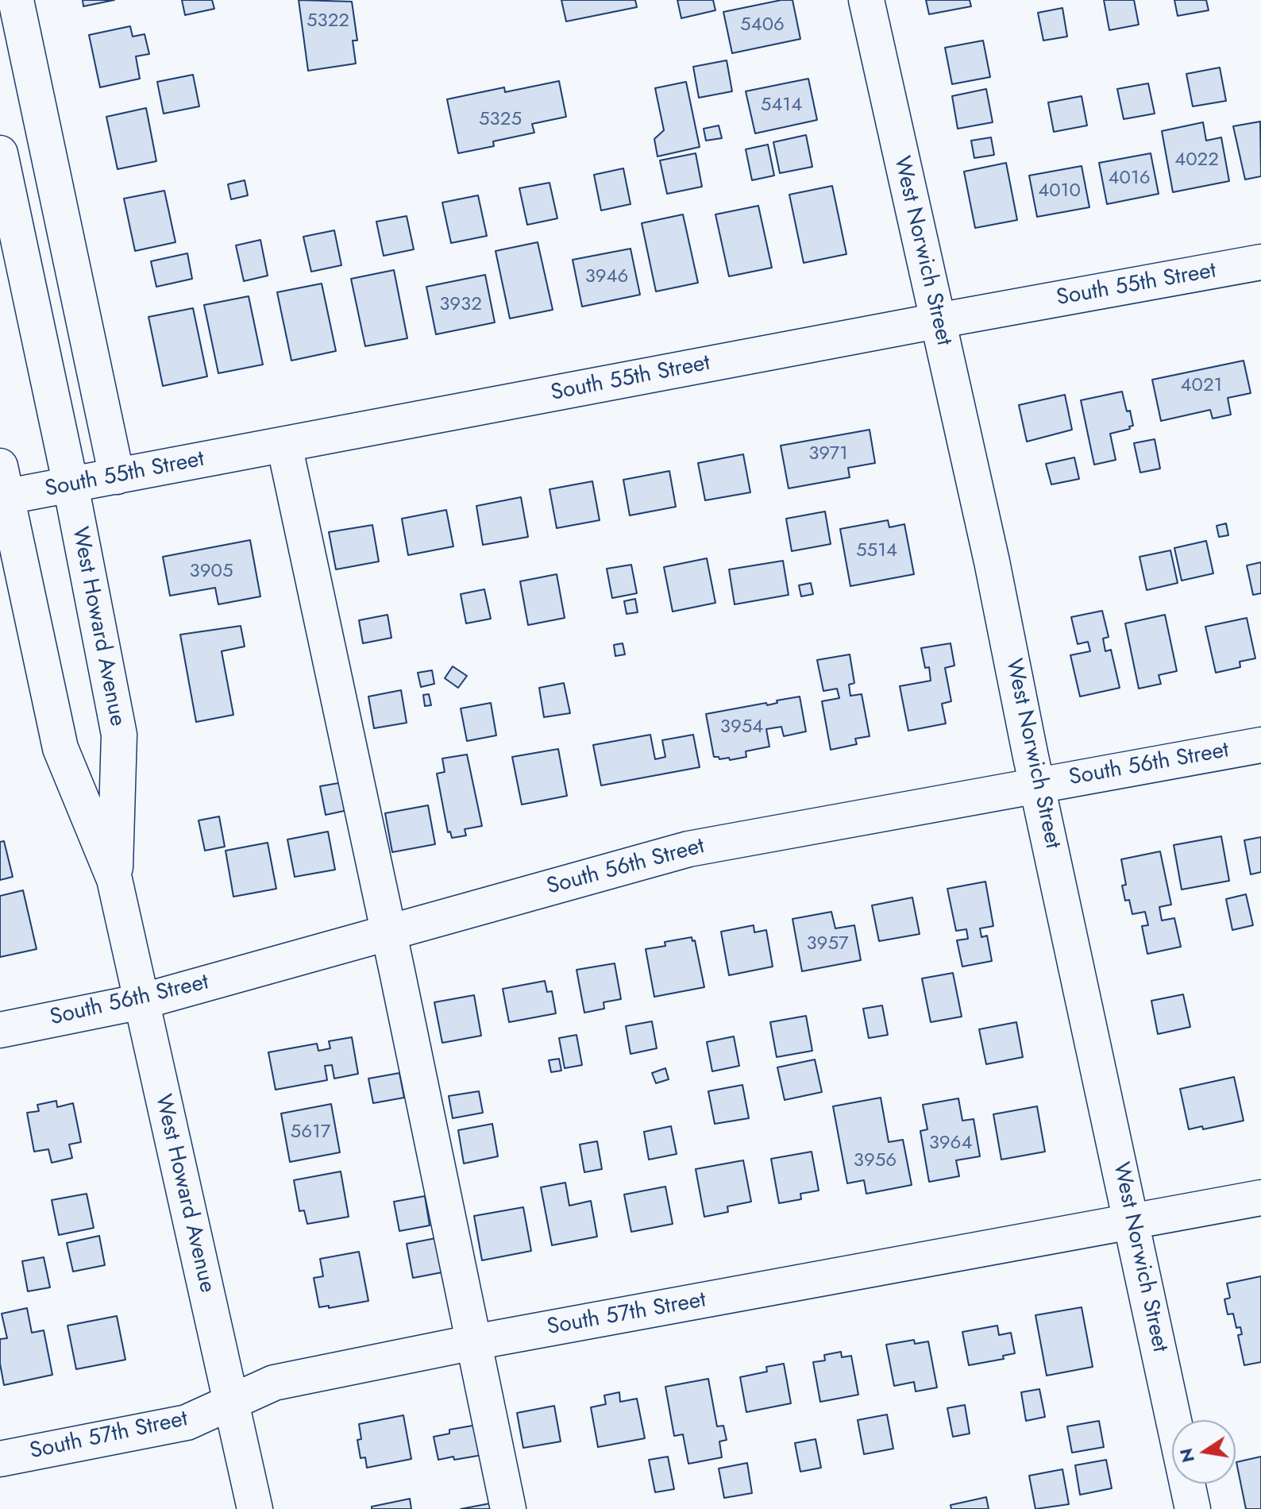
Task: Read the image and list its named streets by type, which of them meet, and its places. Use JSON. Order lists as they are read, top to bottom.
{
  "streets": {
    "street": [
      "West Norwich Street",
      "South 55th Street",
      "West Howard Avenue",
      "South 56th Street",
      "South 57th Street"
    ]
  },
  "crossings": [
    ["West Norwich Street", "South 55th Street"],
    ["West Norwich Street", "South 56th Street"],
    ["West Norwich Street", "South 57th Street"],
    ["South 55th Street", "West Howard Avenue"],
    ["West Howard Avenue", "South 56th Street"],
    ["West Howard Avenue", "South 57th Street"]
  ],
  "house_numbers": [
    "5322",
    "5406",
    "5414",
    "5325",
    "4022",
    "4016",
    "4010",
    "3946",
    "3932",
    "4021",
    "3971",
    "5514",
    "3905",
    "3954",
    "3957",
    "5617",
    "3964",
    "3956"
  ],
  "north": "left"
}
